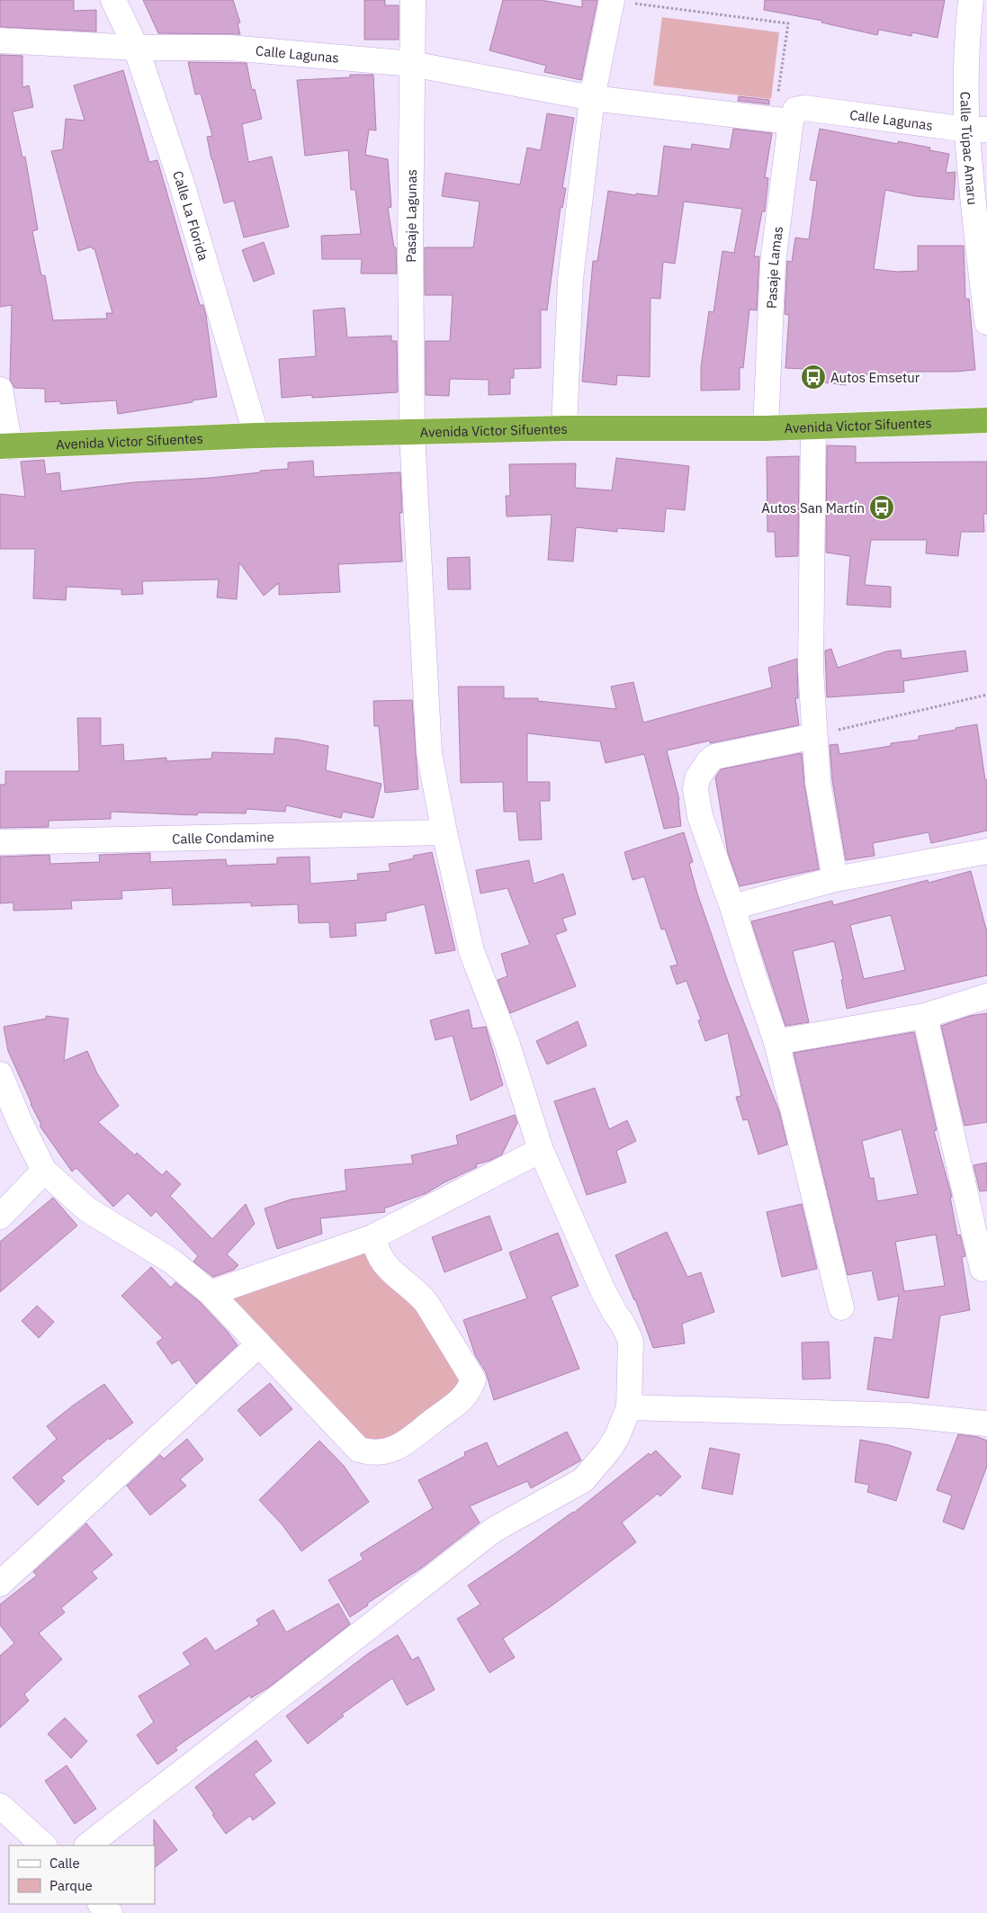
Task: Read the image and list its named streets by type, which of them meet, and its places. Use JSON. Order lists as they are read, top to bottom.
{
  "streets": {
    "highway": ["Avenida Victor Sifuentes"],
    "street": [
      "Calle Lagunas",
      "Calle Túpac Amaru",
      "Calle La Florida",
      "Pasaje Lagunas",
      "Pasaje Lamas",
      "Calle Condamine"
    ]
  },
  "crossings": [
    ["Calle Lagunas", "Calle Túpac Amaru"],
    ["Calle Lagunas", "Calle La Florida"],
    ["Calle Lagunas", "Pasaje Lagunas"],
    ["Calle Lagunas", "Pasaje Lamas"],
    ["Calle La Florida", "Avenida Victor Sifuentes"],
    ["Pasaje Lagunas", "Avenida Victor Sifuentes"],
    ["Pasaje Lagunas", "Calle Condamine"],
    ["Pasaje Lamas", "Avenida Victor Sifuentes"]
  ],
  "places": {
    "bus stop": ["Autos Emsetur", "Autos San Martín"]
  },
  "legend": ["Calle", "Parque"]
}
